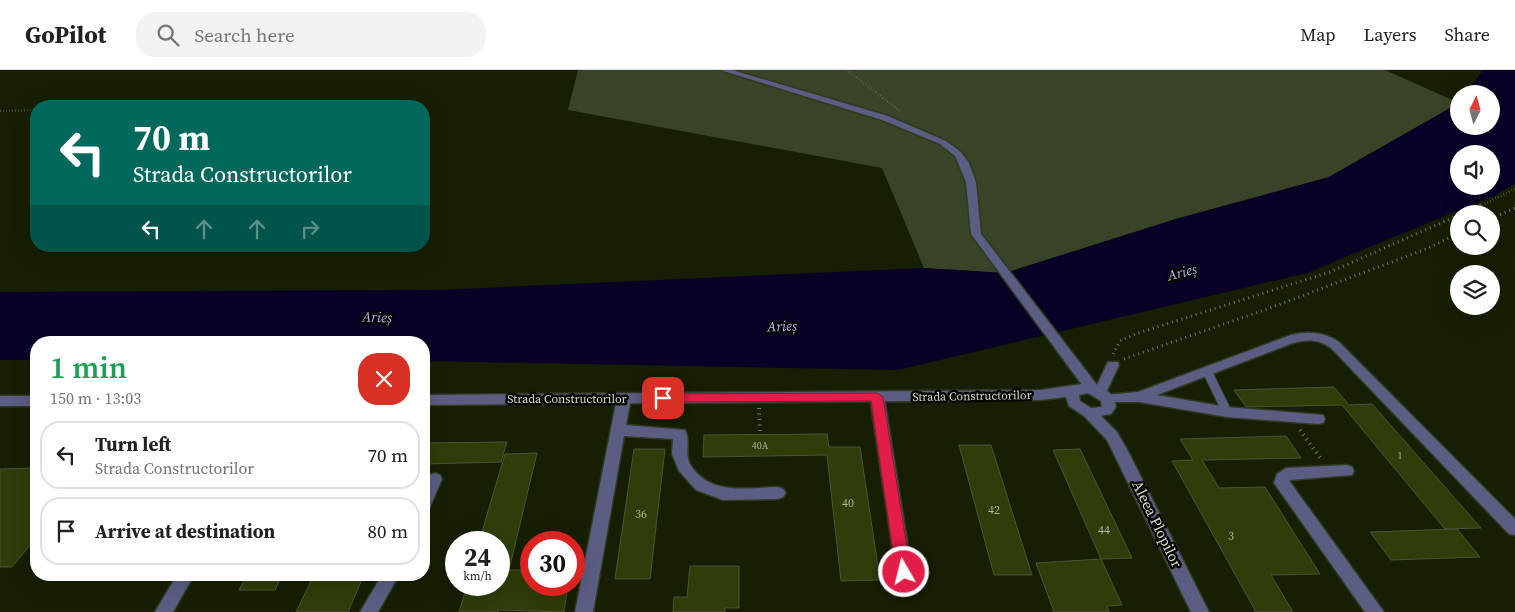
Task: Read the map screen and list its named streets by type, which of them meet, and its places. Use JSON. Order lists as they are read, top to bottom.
{
  "streets": {
    "street": ["Strada Constructorilor", "Aleea Plopilor"]
  },
  "crossings": [
    ["Strada Constructorilor", "Aleea Plopilor"]
  ],
  "water": ["Arieș"],
  "house_numbers": [
    "40A",
    "1",
    "40",
    "42",
    "36",
    "44",
    "3"
  ],
  "north": "top",
  "page": {
    "header": "GoPilot",
    "search": "Search here",
    "nav": ["Map", "Layers", "Share"],
    "turn": ["70 m", "Strada Constructorilor"],
    "heading": ["1 min", "150 m · 13:03"],
    "list": [
      {
        "name": "Turn left",
        "note": "Strada Constructorilor",
        "value": "70 m"
      },
      {
        "name": "Arrive at destination",
        "value": "80 m"
      }
    ],
    "speed": "24 km/h",
    "limit": "30"
  }
}
